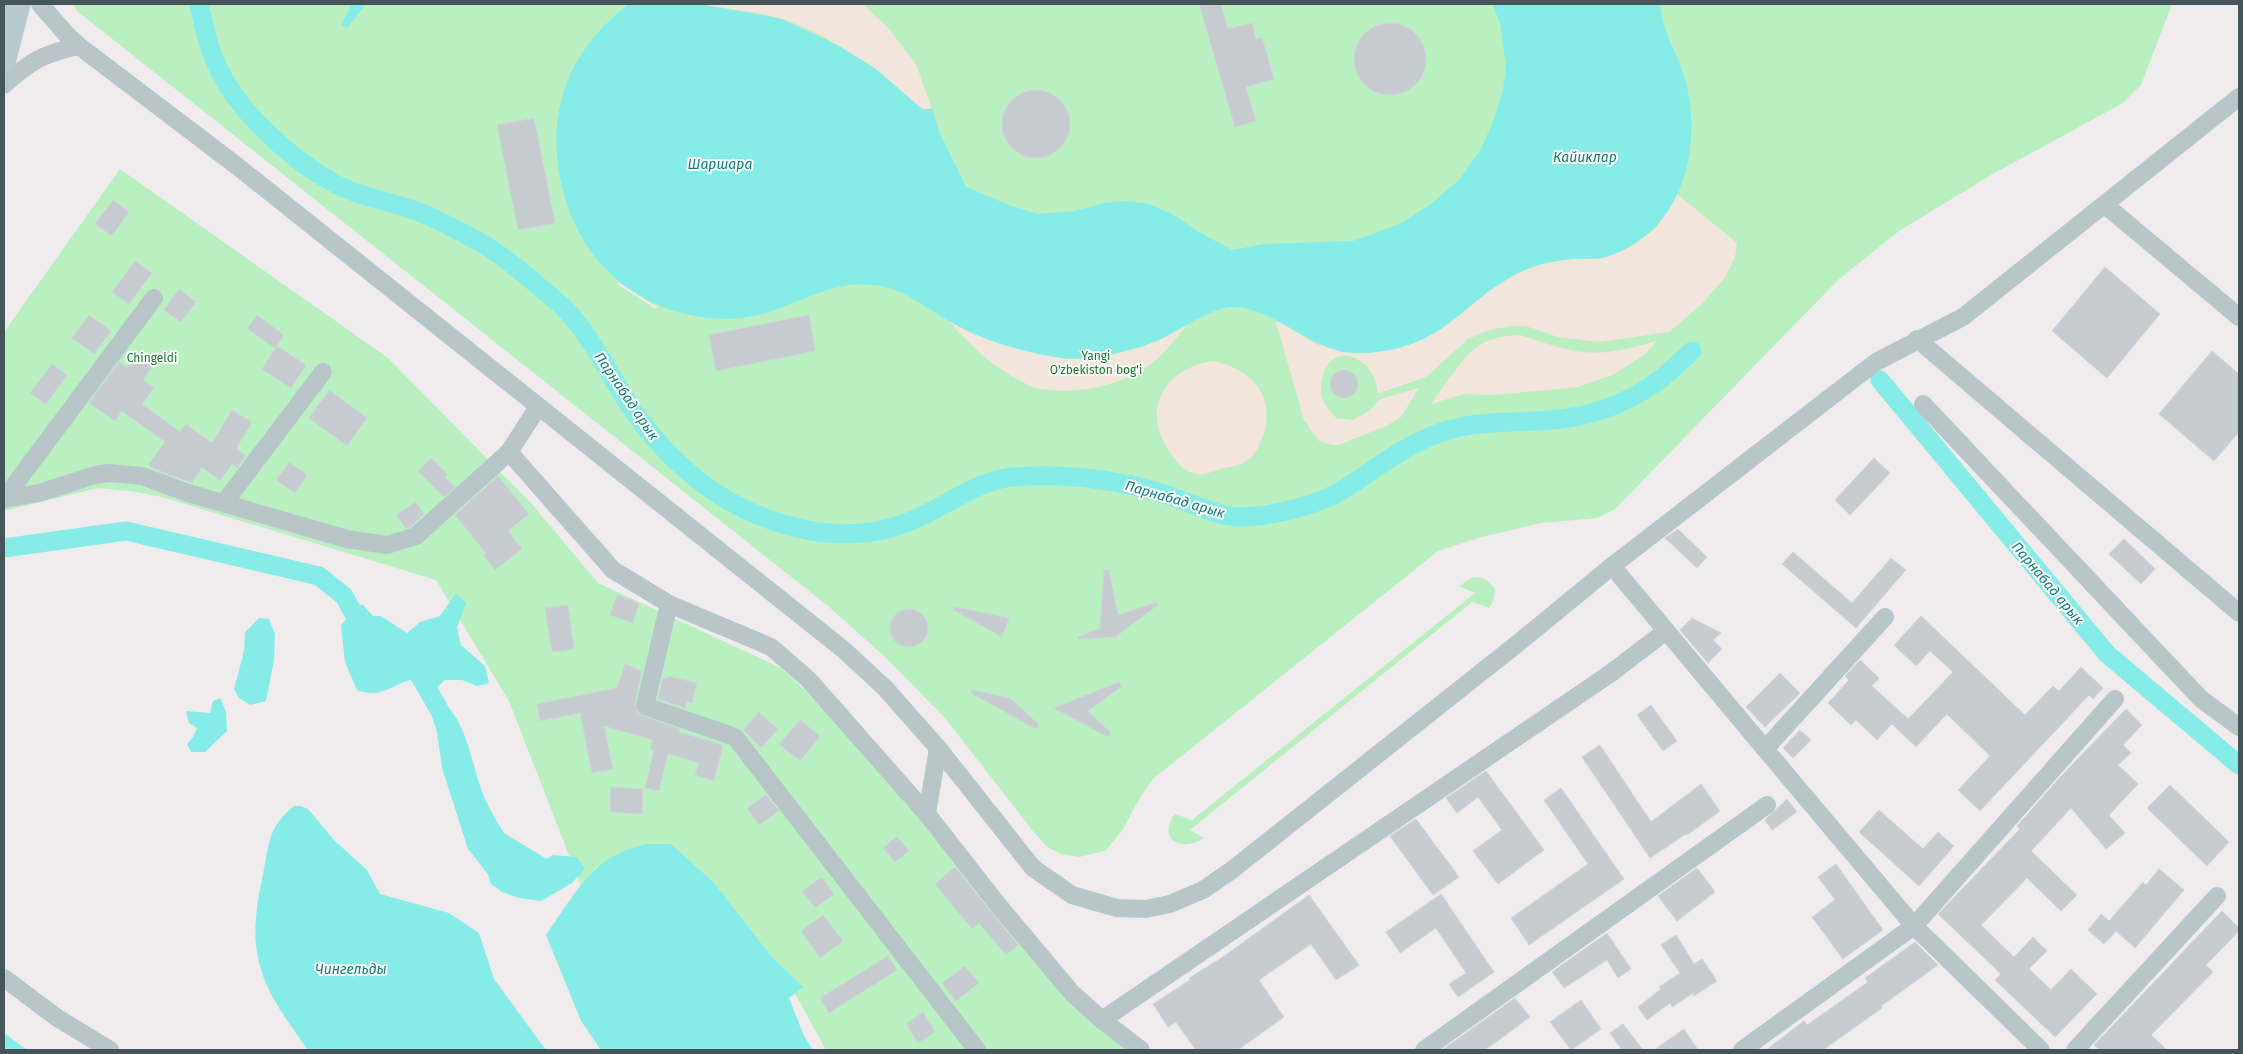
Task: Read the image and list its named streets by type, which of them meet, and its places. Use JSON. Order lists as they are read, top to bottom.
{
  "water": [
    "Кайиклар",
    "Шаршара",
    "Парнабад арык",
    "Чингельды"
  ],
  "parks": ["Yangi O'zbekiston bog'i", "Chingeldi"]
}
